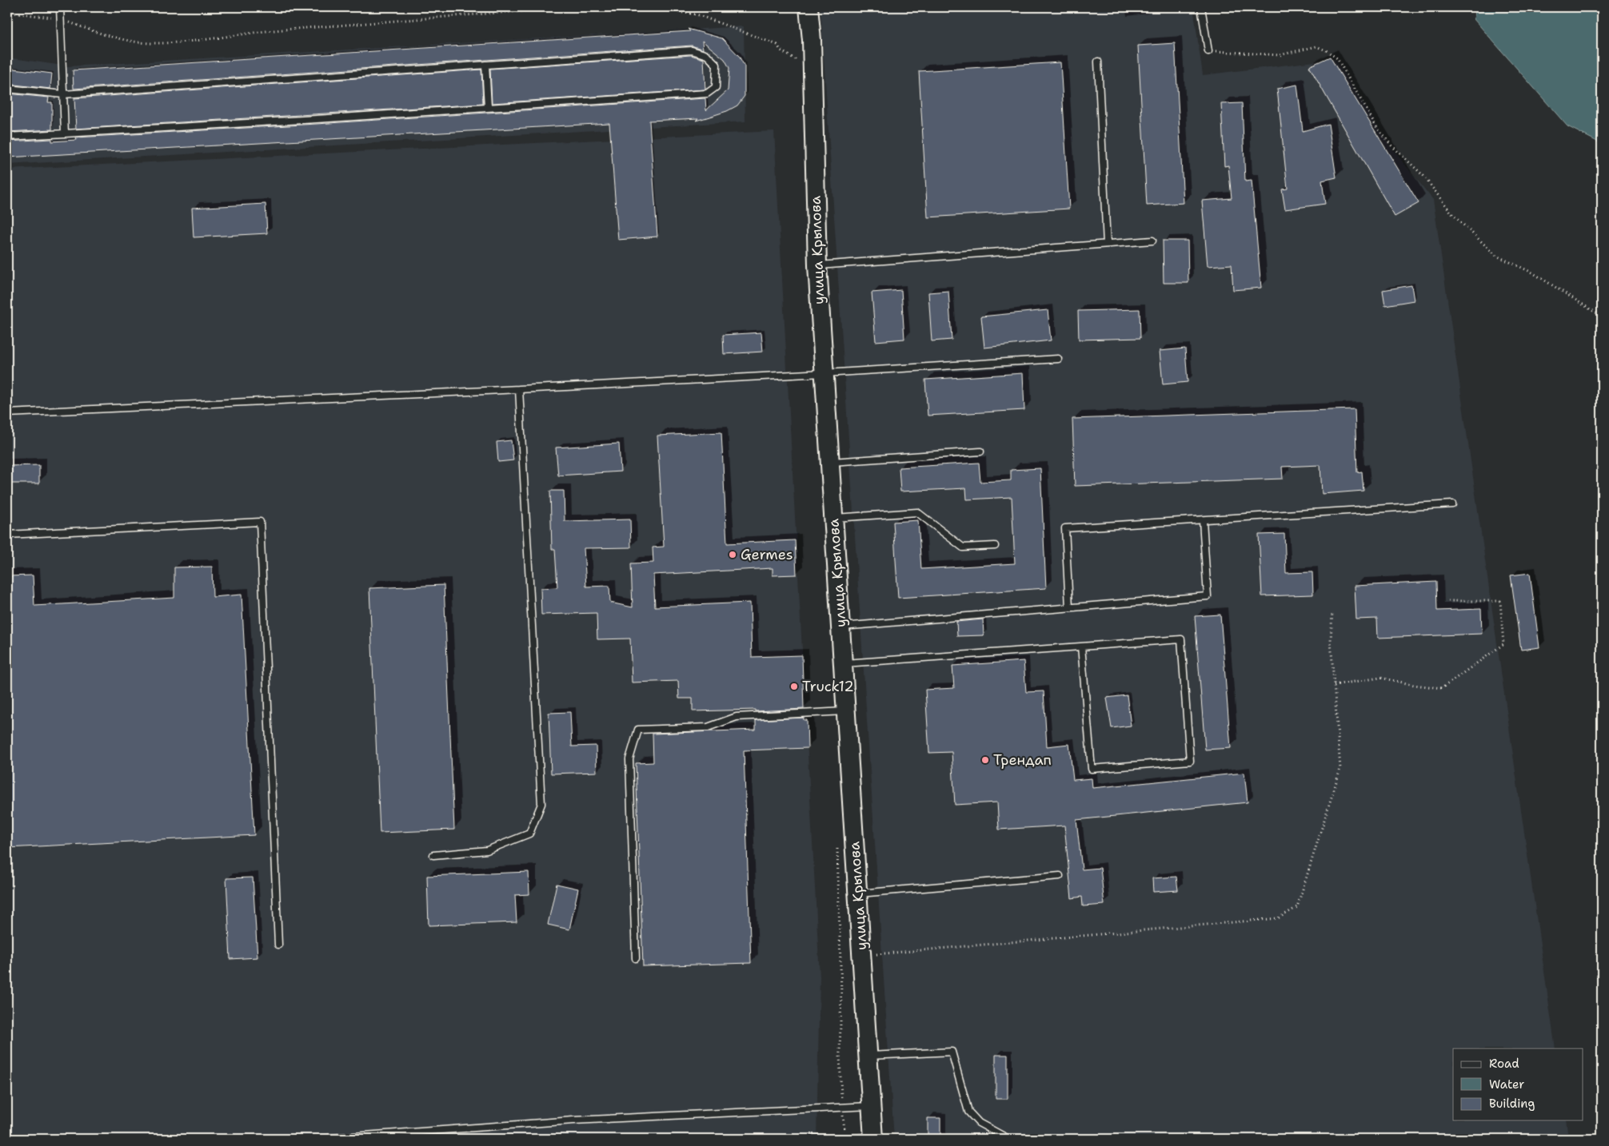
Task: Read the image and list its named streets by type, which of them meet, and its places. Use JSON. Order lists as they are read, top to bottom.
{
  "streets": {
    "street": ["улица Крылова"]
  },
  "places": ["Germes", "Truck12", "Трендап"],
  "legend": ["Road", "Water", "Building"]
}
